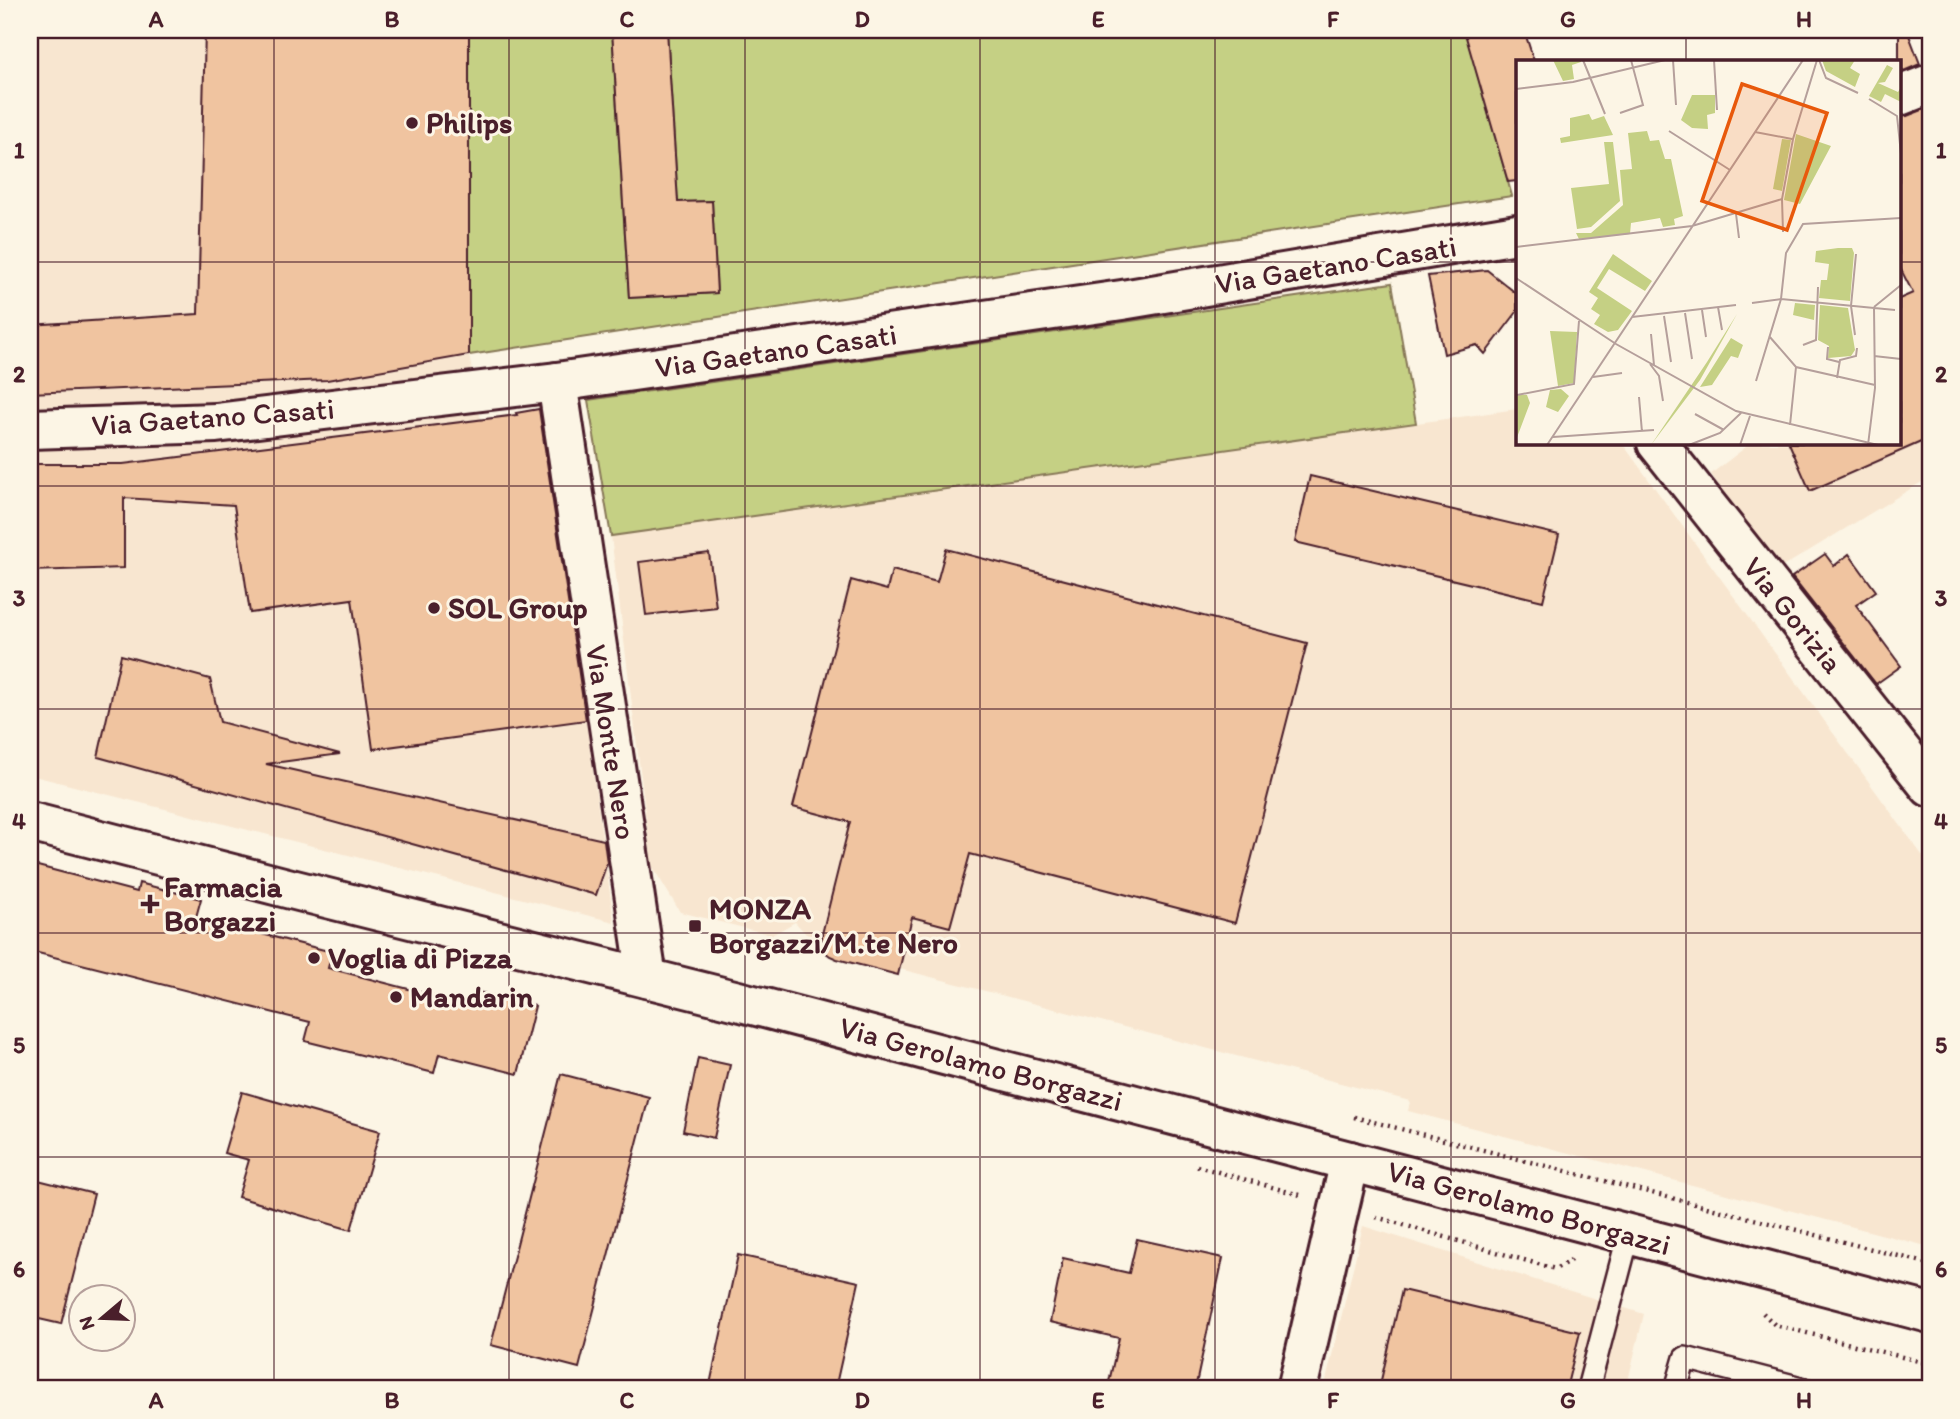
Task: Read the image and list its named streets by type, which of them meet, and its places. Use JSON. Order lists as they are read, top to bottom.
{
  "streets": {
    "street": [
      "Via Gaetano Casati",
      "Via Gorizia",
      "Via Monte Nero",
      "Via Gerolamo Borgazzi"
    ]
  },
  "crossings": [
    ["Via Gaetano Casati", "Via Monte Nero"],
    ["Via Monte Nero", "Via Gerolamo Borgazzi"]
  ],
  "places": {
    "other": [
      "Philips",
      "SOL Group",
      "Voglia di Pizza",
      "Mandarin"
    ],
    "health": ["Farmacia Borgazzi"],
    "transit": ["MONZA Borgazzi/M.te Nero"]
  },
  "north": "left",
  "grid": {
    "columns": [
      "A",
      "B",
      "C",
      "D",
      "E",
      "F",
      "G",
      "H"
    ],
    "rows": [
      "1",
      "2",
      "3",
      "4",
      "5",
      "6"
    ]
  }
}
